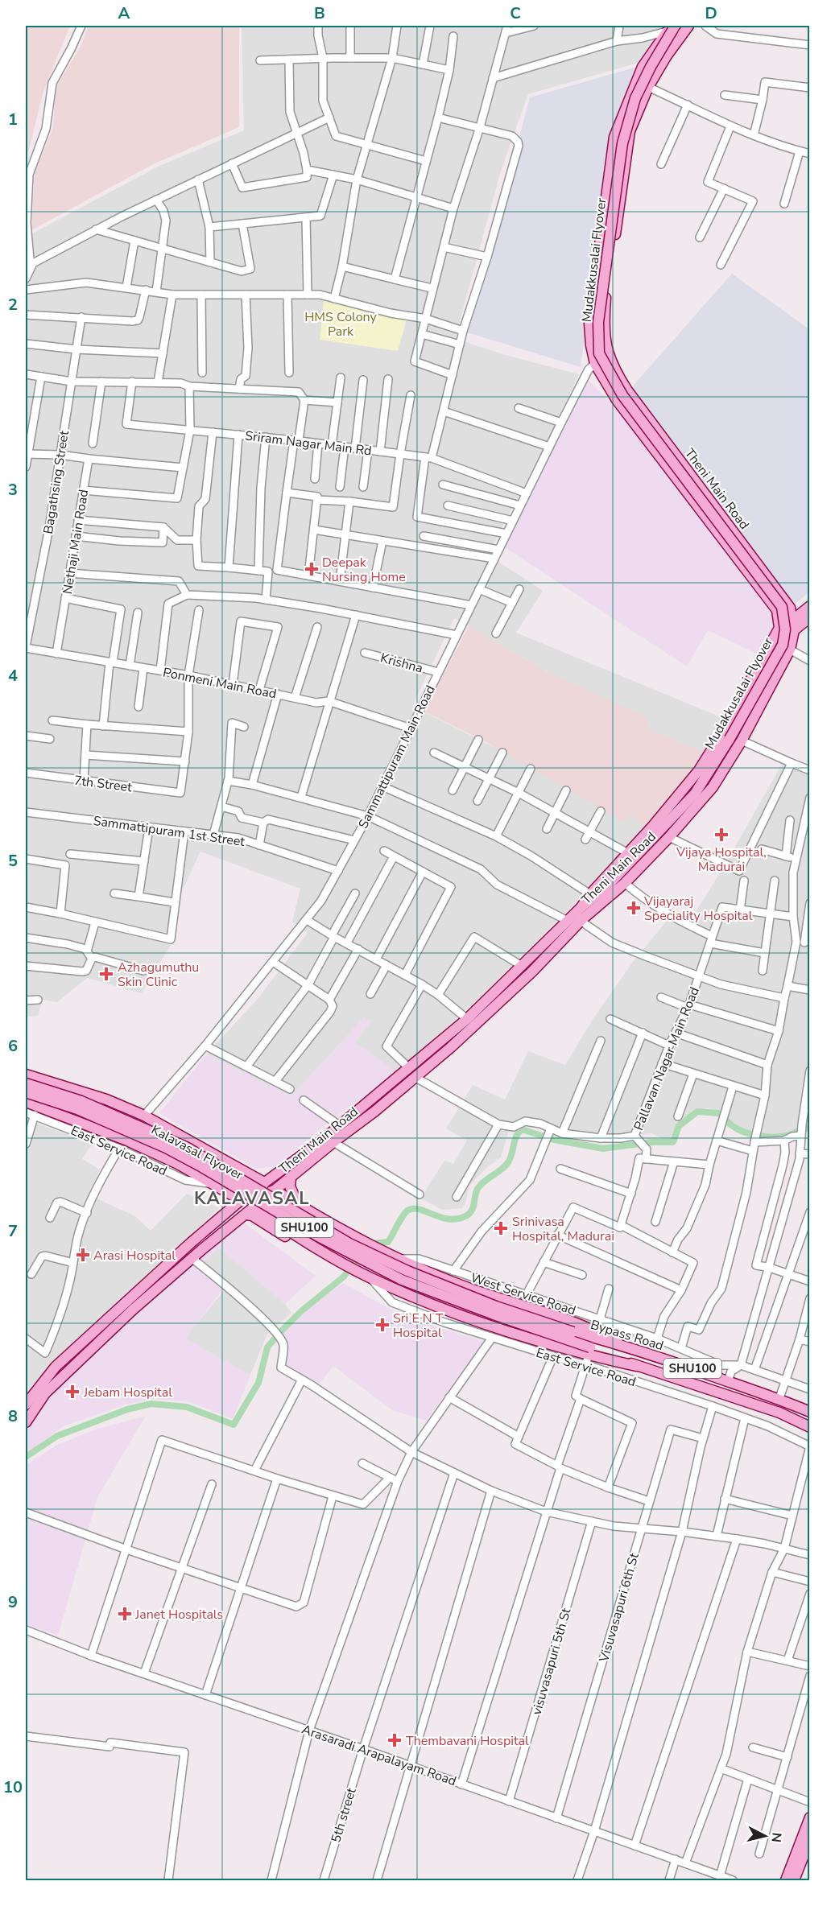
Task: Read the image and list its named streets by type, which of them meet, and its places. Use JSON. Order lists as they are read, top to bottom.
{
  "streets": {
    "main road": [
      "Mudakkusalai Flyover",
      "Theni Main Road",
      "Kalavasal Flyover",
      "SHU100",
      "Bypass Road"
    ],
    "street": [
      "Sriram Nagar Main Rd",
      "Bagathsing Street",
      "Nethaji Main Road",
      "Krishna",
      "Ponmeni Main Road",
      "Sammattipuram Main Road",
      "7th Street",
      "Sammattipuram 1st Street",
      "Pallavan Nagar Main Road",
      "East Service Road",
      "West Service Road",
      "Visuvasapuri 6th St",
      "visuvasapuri 5th St",
      "Arasaradi Arapalayam Road",
      "5th street"
    ]
  },
  "crossings": [
    ["Mudakkusalai Flyover", "Theni Main Road"],
    ["Sriram Nagar Main Rd", "Sammattipuram Main Road"],
    ["Bagathsing Street", "Ponmeni Main Road"],
    ["Theni Main Road", "Sammattipuram Main Road"],
    ["Nethaji Main Road", "Ponmeni Main Road"],
    ["Krishna", "Sammattipuram Main Road"],
    ["Ponmeni Main Road", "Sammattipuram Main Road"],
    ["Sammattipuram Main Road", "Sammattipuram 1st Street"],
    ["East Service Road", "Kalavasal Flyover"],
    ["East Service Road", "Bypass Road"],
    ["Kalavasal Flyover", "Bypass Road"],
    ["Visuvasapuri 6th St", "Arasaradi Arapalayam Road"],
    ["visuvasapuri 5th St", "Arasaradi Arapalayam Road"],
    ["Arasaradi Arapalayam Road", "5th street"]
  ],
  "districts": ["KALAVASAL"],
  "parks": ["HMS Colony Park"],
  "places": {
    "health": [
      "Deepak Nursing Home",
      "Vijaya Hospital, Madurai",
      "Vijayaraj Speciality Hospital",
      "Azhagumuthu Skin Clinic",
      "Srinivasa Hospital, Madurai",
      "Arasi Hospital",
      "Sri E N T Hospital",
      "Jebam Hospital",
      "Janet Hospitals",
      "Thembavani Hospital"
    ]
  },
  "north": "right",
  "grid": {
    "columns": [
      "A",
      "B",
      "C",
      "D"
    ],
    "rows": [
      "1",
      "2",
      "3",
      "4",
      "5",
      "6",
      "7",
      "8",
      "9",
      "10"
    ]
  }
}
